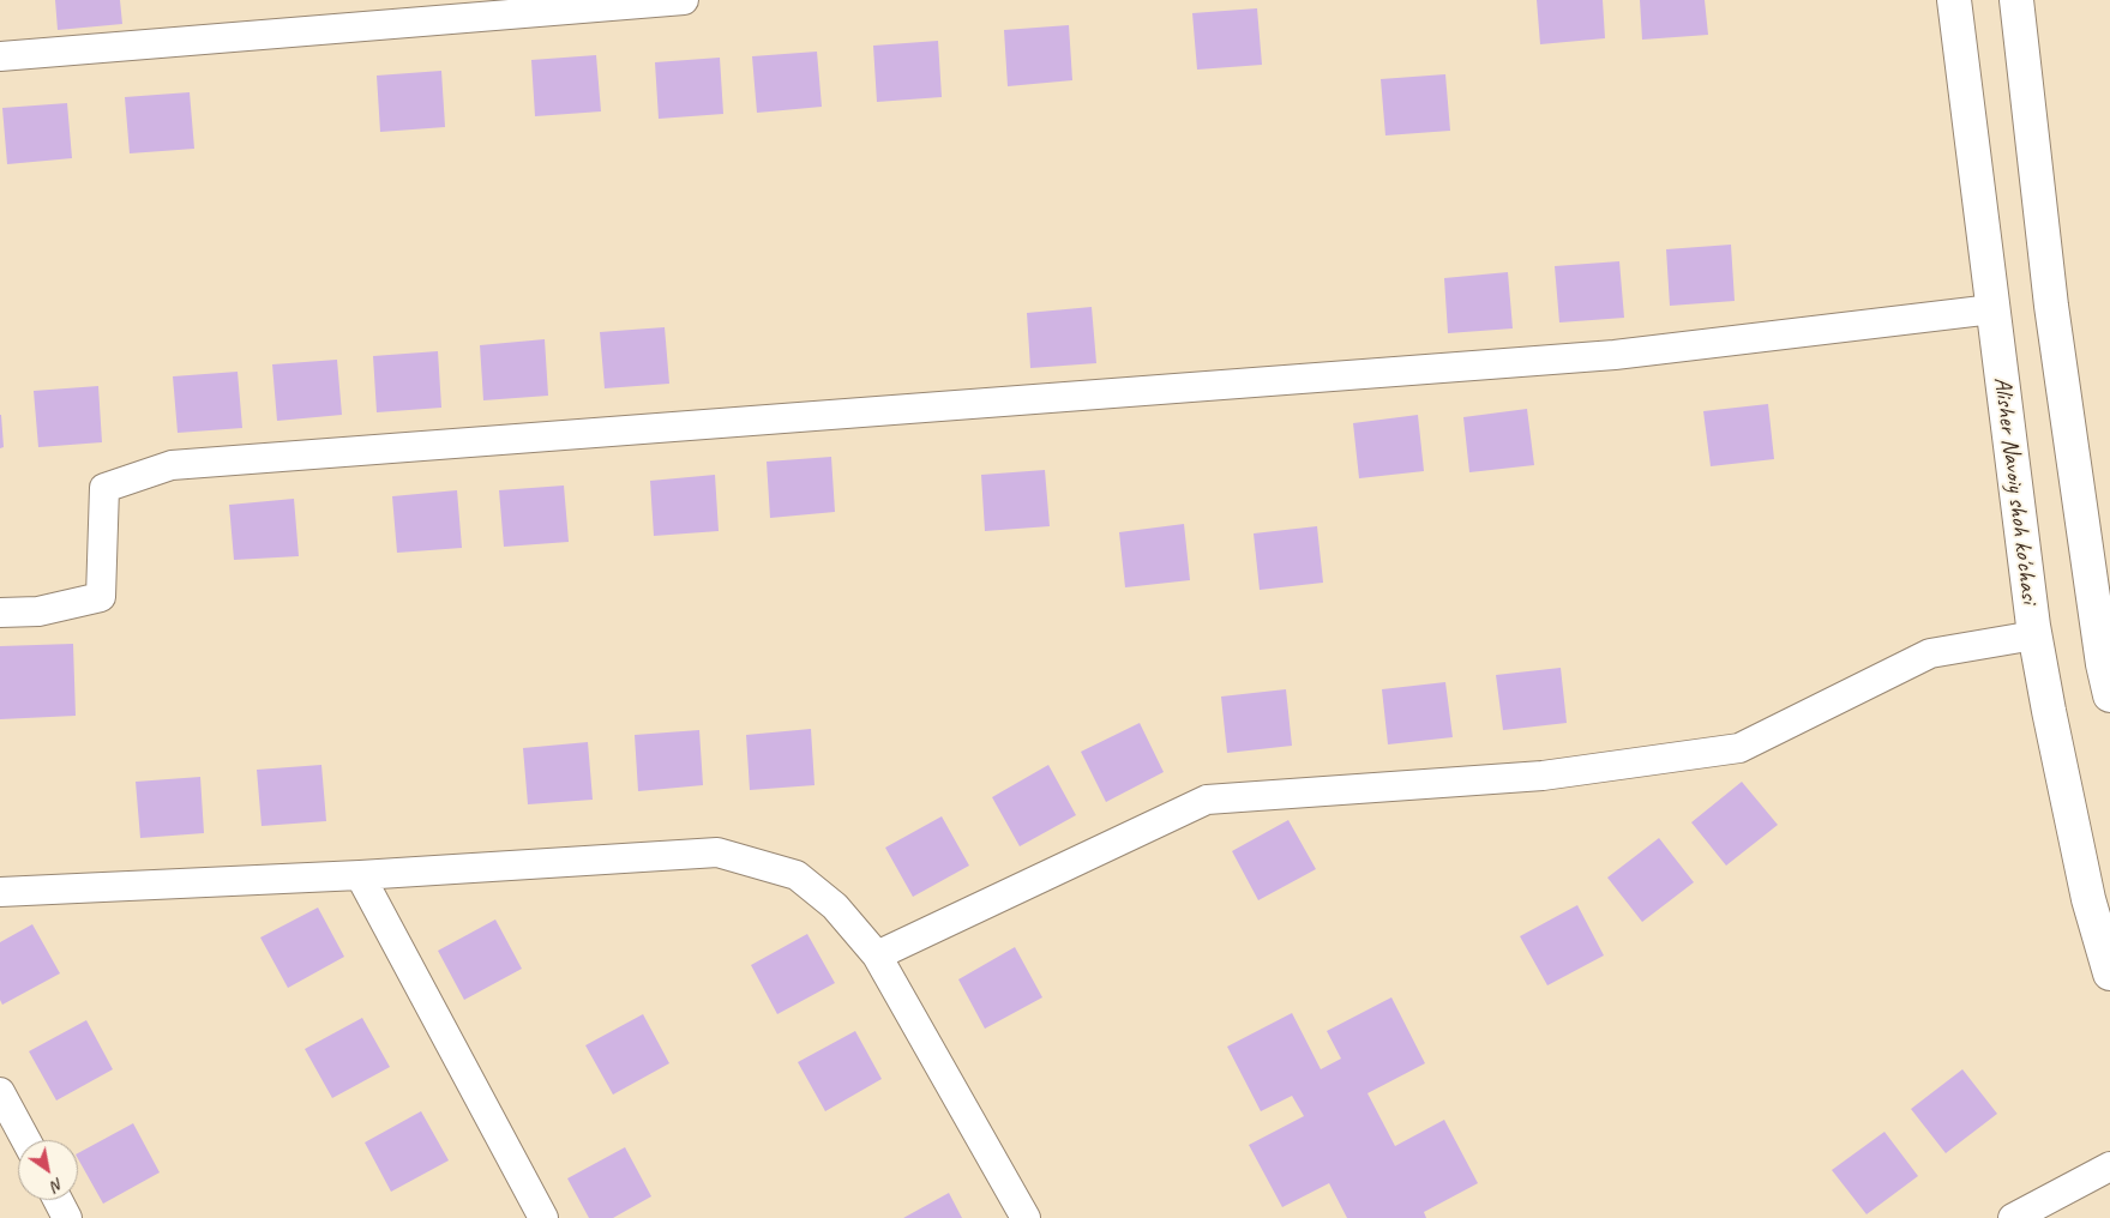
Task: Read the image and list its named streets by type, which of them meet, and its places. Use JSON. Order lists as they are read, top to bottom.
{
  "streets": {
    "main road": ["Alisher Navoiy shoh ko'chasi"]
  },
  "north": "bottom right"
}
